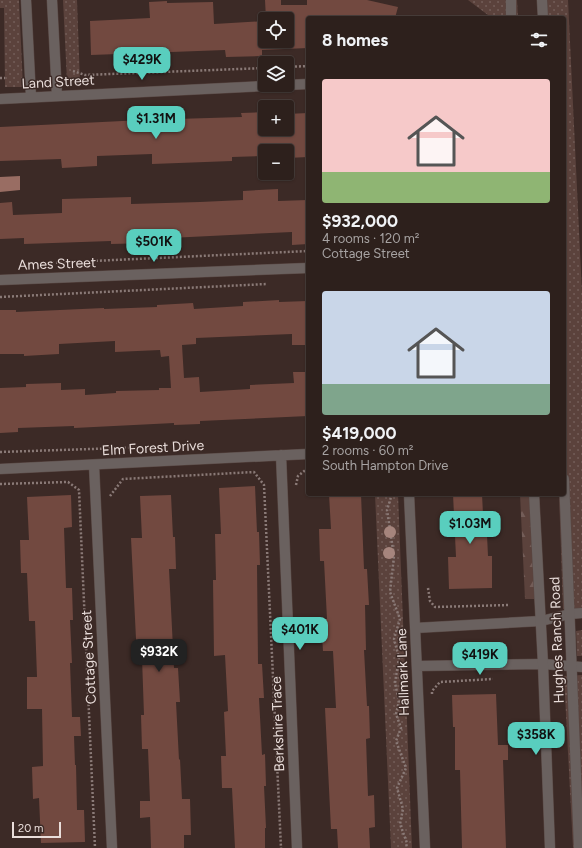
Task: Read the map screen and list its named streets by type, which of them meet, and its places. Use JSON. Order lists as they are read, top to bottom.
{
  "streets": {
    "street": [
      "Land Street",
      "Ames Street",
      "Elm Forest Drive",
      "Hughes Ranch Road",
      "Cottage Street",
      "Hallmark Lane",
      "Berkshire Trace"
    ]
  },
  "crossings": [
    ["Elm Forest Drive", "Cottage Street"],
    ["Elm Forest Drive", "Berkshire Trace"]
  ],
  "scale_bar": "20 m",
  "page": {
    "map_buttons": ["+", "−"],
    "heading": "8 homes",
    "price": [
      "$429K",
      "$1.31M",
      "$501K",
      "$1.03M",
      "$401K",
      "$932K",
      "$419K",
      "$358K"
    ],
    "list": [
      {
        "name": "$932,000",
        "note": "4 rooms · 120 m² · Cottage Street"
      },
      {
        "name": "$419,000",
        "note": "2 rooms · 60 m² · South Hampton Drive"
      }
    ],
    "scale": "20 m"
  }
}
